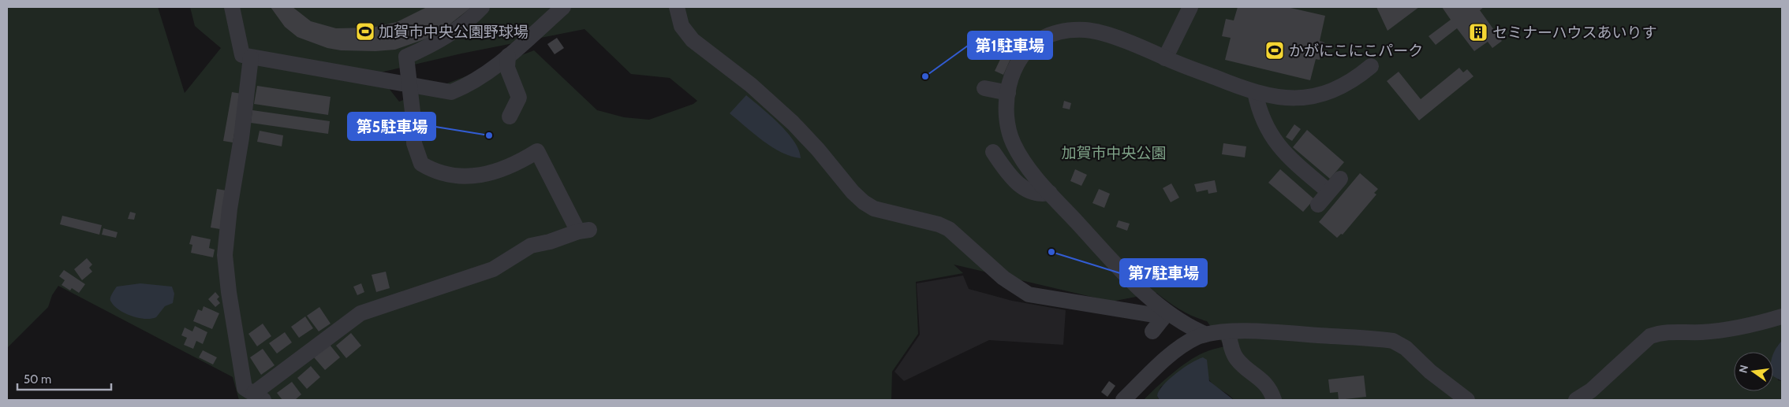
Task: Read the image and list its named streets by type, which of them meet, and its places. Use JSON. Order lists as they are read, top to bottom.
{
  "parks": ["加賀市中央公園"],
  "places": {
    "sports": ["加賀市中央公園野球場", "かがにこにこパーク"],
    "building": ["セミナーハウスあいりす"],
    "other": ["第1駐車場", "第5駐車場", "第7駐車場"]
  },
  "scale_bar": "50 m",
  "north": "left"
}
